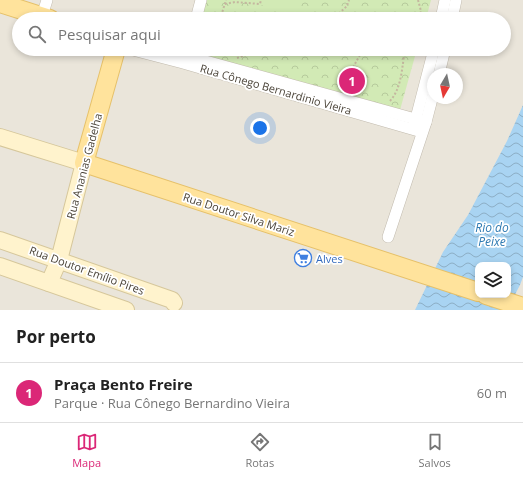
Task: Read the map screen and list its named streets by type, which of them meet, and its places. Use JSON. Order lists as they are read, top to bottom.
{
  "streets": {
    "main road": ["Rua Ananias Gadelha", "Rua Doutor Silva Mariz"],
    "street": ["Rua Doutor Emílio Pires"]
  },
  "crossings": [
    ["Rua Ananias Gadelha", "Rua Doutor Silva Mariz"],
    ["Rua Ananias Gadelha", "Rua Doutor Emílio Pires"]
  ],
  "water": ["Rio do Peixe"],
  "places": {
    "supermarket": ["Alves"]
  },
  "north": "bottom",
  "page": {
    "search": "Pesquisar aqui",
    "pins": "1",
    "heading": "Por perto",
    "list": [
      {
        "mark": "1",
        "name": "Praça Bento Freire",
        "note": "Parque · Rua Cônego Bernardino Vieira",
        "value": "60 m"
      }
    ],
    "nav": ["Mapa", "Rotas", "Salvos"]
  }
}
